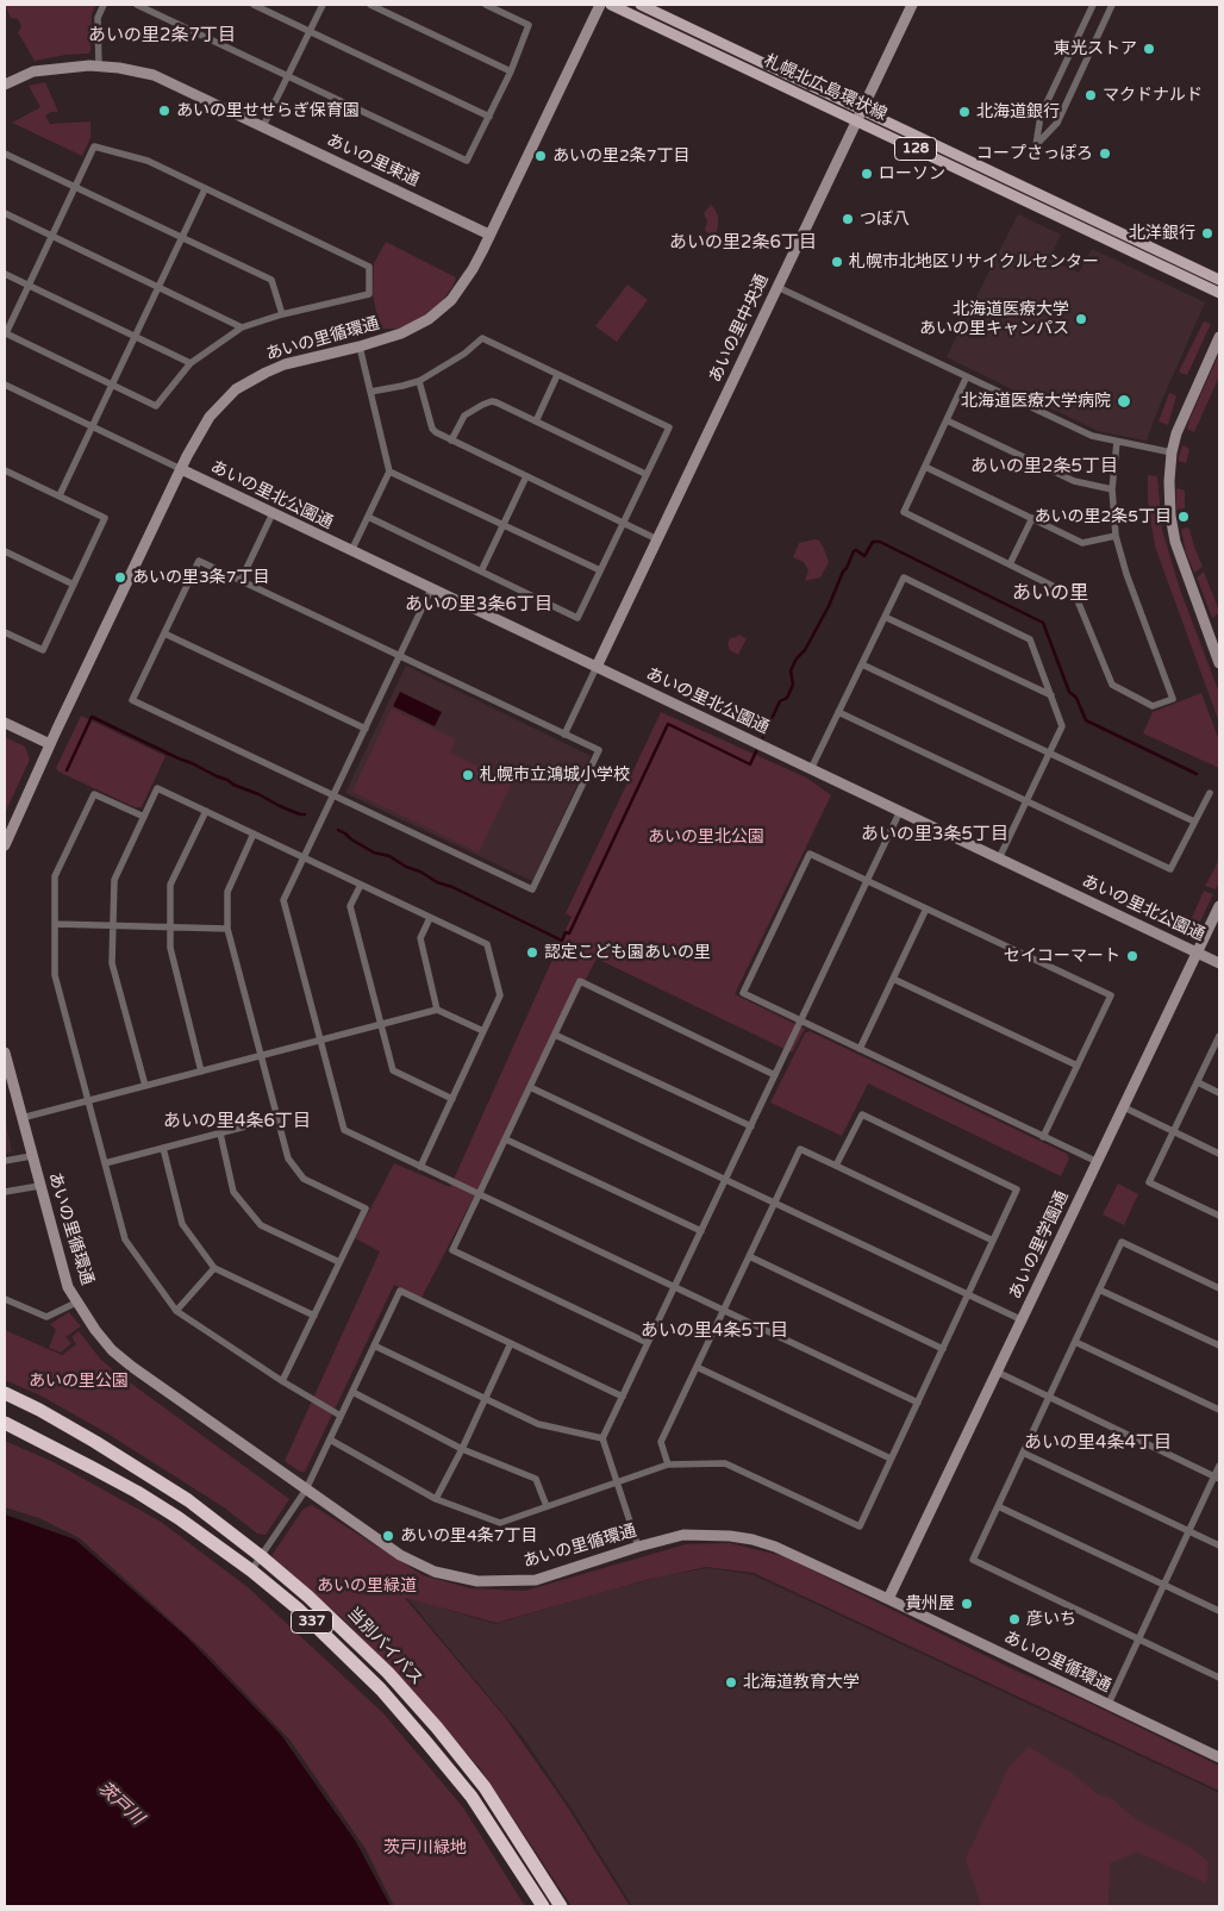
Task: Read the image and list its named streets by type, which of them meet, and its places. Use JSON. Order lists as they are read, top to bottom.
{
  "streets": {
    "highway": ["337", "当別バイパス"],
    "main road": ["札幌北広島環状線", "128"],
    "street": [
      "あいの里東通",
      "あいの里中央通",
      "あいの里循環通",
      "あいの里北公園通",
      "あいの里学園通"
    ]
  },
  "crossings": [
    ["札幌北広島環状線", "あいの里中央通"],
    ["あいの里東通", "あいの里循環通"],
    ["あいの里中央通", "あいの里北公園通"],
    ["あいの里循環通", "あいの里北公園通"],
    ["あいの里循環通", "あいの里学園通"],
    ["あいの里北公園通", "あいの里学園通"]
  ],
  "districts": [
    "あいの里2条7丁目",
    "あいの里2条6丁目",
    "あいの里2条5丁目",
    "あいの里",
    "あいの里3条6丁目",
    "あいの里3条5丁目",
    "あいの里4条6丁目",
    "あいの里4条5丁目",
    "あいの里4条4丁目"
  ],
  "water": ["茨戸川"],
  "parks": [
    "あいの里北公園",
    "あいの里公園",
    "あいの里緑道",
    "茨戸川緑地"
  ],
  "places": [
    "東光ストア",
    "マクドナルド",
    "あいの里せせらぎ保育園",
    "北海道銀行",
    "コープさっぽろ",
    "あいの里2条7丁目",
    "ローソン",
    "つぼ八",
    "北洋銀行",
    "札幌市北地区リサイクルセンター",
    "北海道医療大学 あいの里キャンパス",
    "北海道医療大学病院",
    "あいの里2条5丁目",
    "あいの里3条7丁目",
    "札幌市立鴻城小学校",
    "認定こども園あいの里",
    "セイコーマート",
    "あいの里4条7丁目",
    "貴州屋",
    "彦いち",
    "北海道教育大学"
  ]
}
